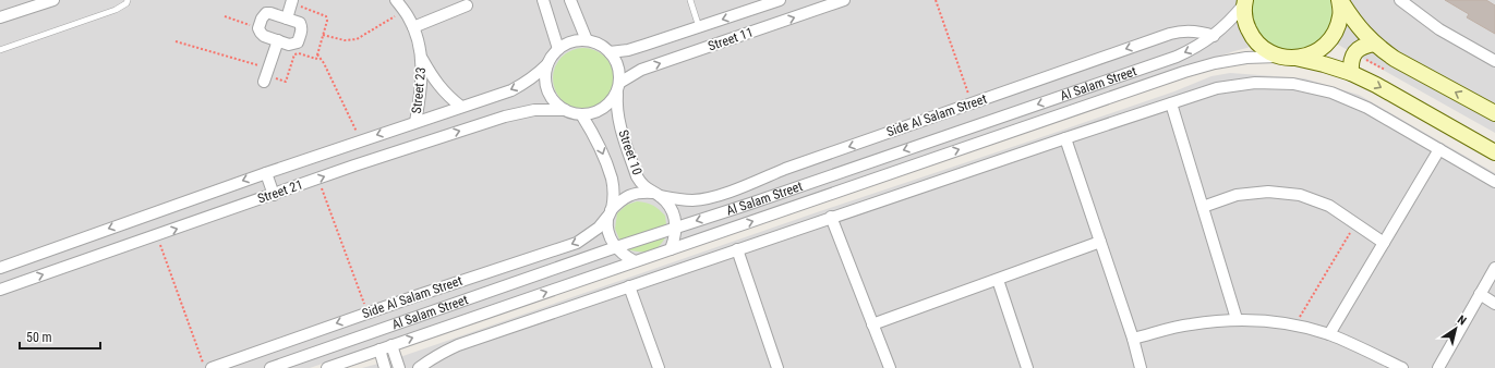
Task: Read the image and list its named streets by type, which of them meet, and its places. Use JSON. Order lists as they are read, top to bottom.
{
  "streets": {
    "street": [
      "Street 11",
      "Al Salam Street",
      "Street 23",
      "Side Al Salam Street",
      "Street 10",
      "Street 21"
    ]
  },
  "crossings": [
    ["Street 11", "Street 10"],
    ["Street 11", "Street 21"],
    ["Al Salam Street", "Side Al Salam Street"],
    ["Al Salam Street", "Street 10"],
    ["Street 23", "Street 21"],
    ["Side Al Salam Street", "Street 10"],
    ["Street 10", "Street 21"]
  ],
  "scale_bar": "50 m",
  "north": "top right"
}
